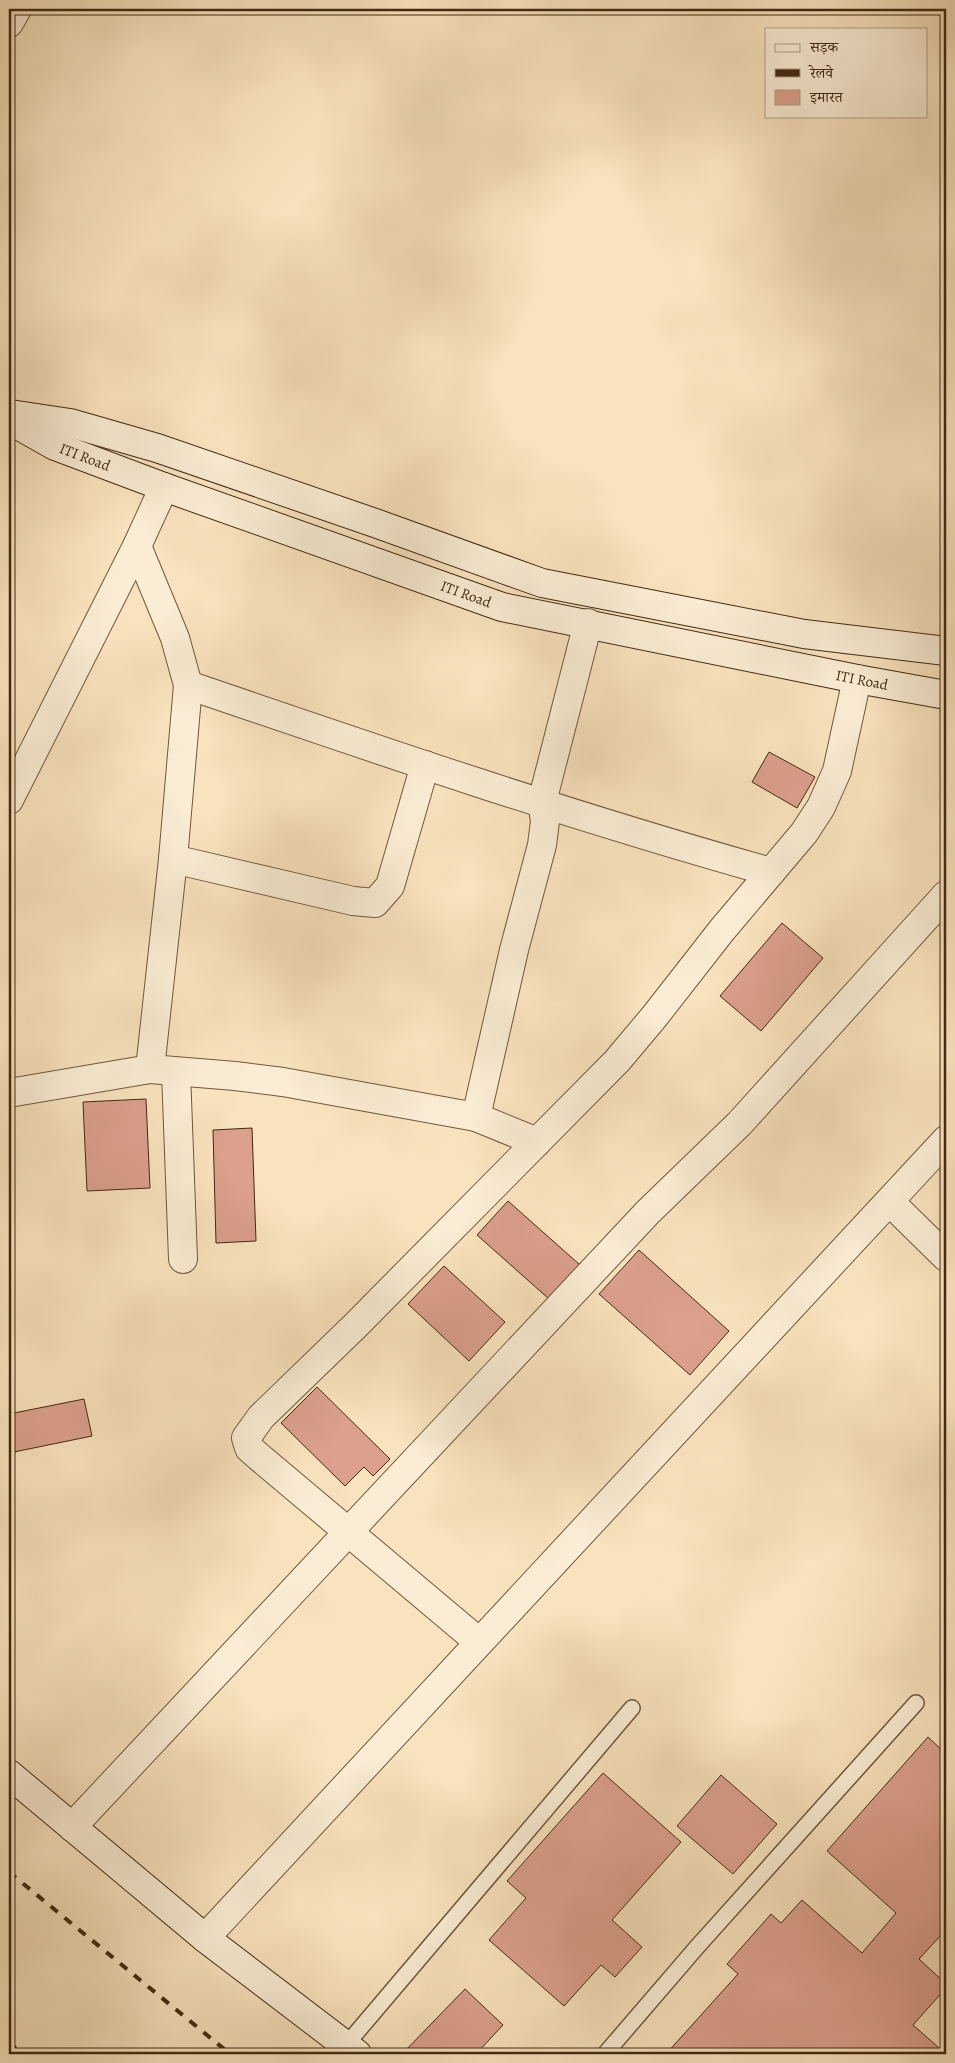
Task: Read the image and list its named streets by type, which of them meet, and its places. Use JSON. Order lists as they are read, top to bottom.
{
  "streets": {
    "street": ["ITI Road"]
  },
  "legend": ["सड़क", "रेलवे", "इमारत"]
}
